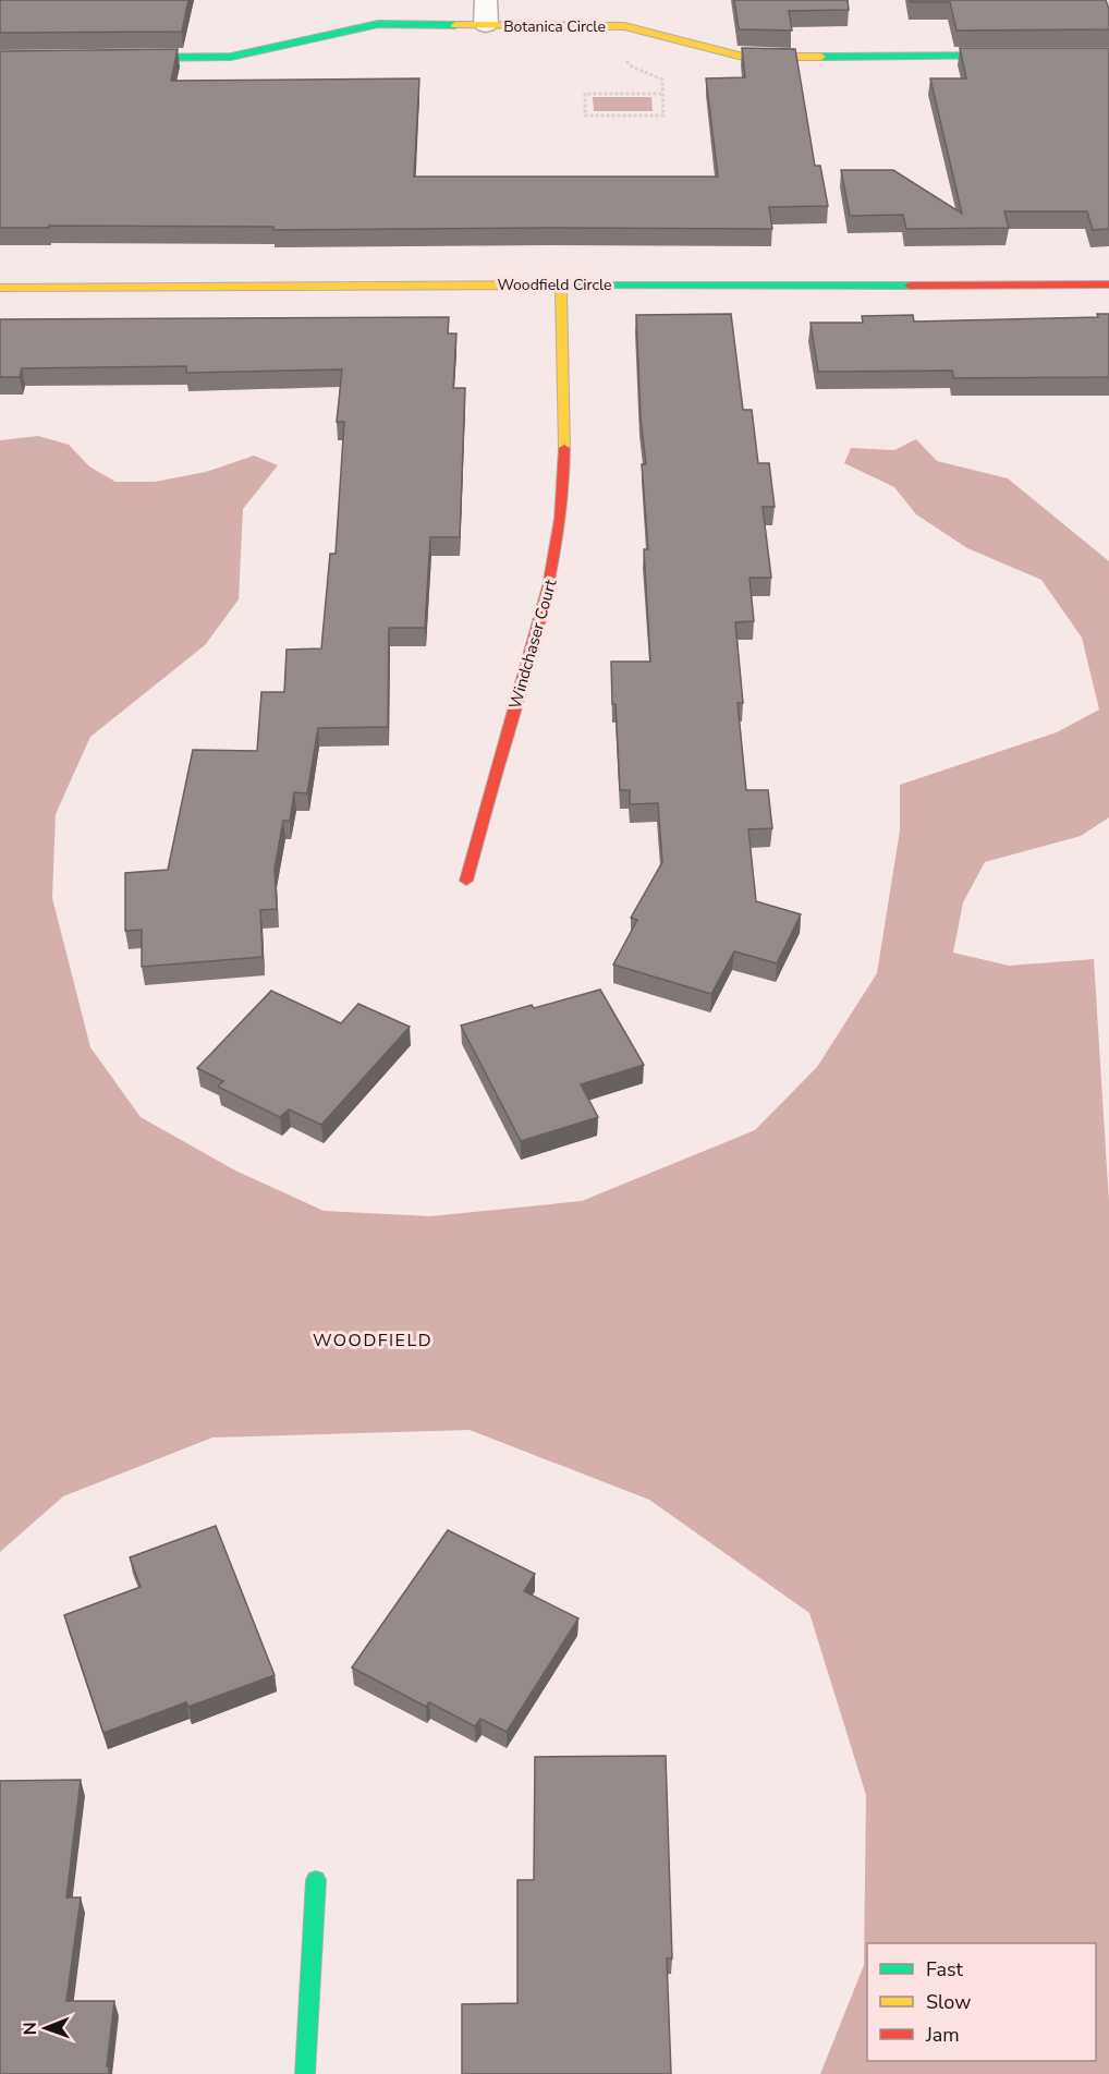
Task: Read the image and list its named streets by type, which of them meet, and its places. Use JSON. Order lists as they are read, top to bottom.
{
  "streets": {
    "street": ["Botanica Circle", "Woodfield Circle", "Windchaser Court"]
  },
  "crossings": [
    ["Woodfield Circle", "Windchaser Court"]
  ],
  "districts": ["WOODFIELD"],
  "legend": ["Fast", "Slow", "Jam"],
  "north": "left"
}
